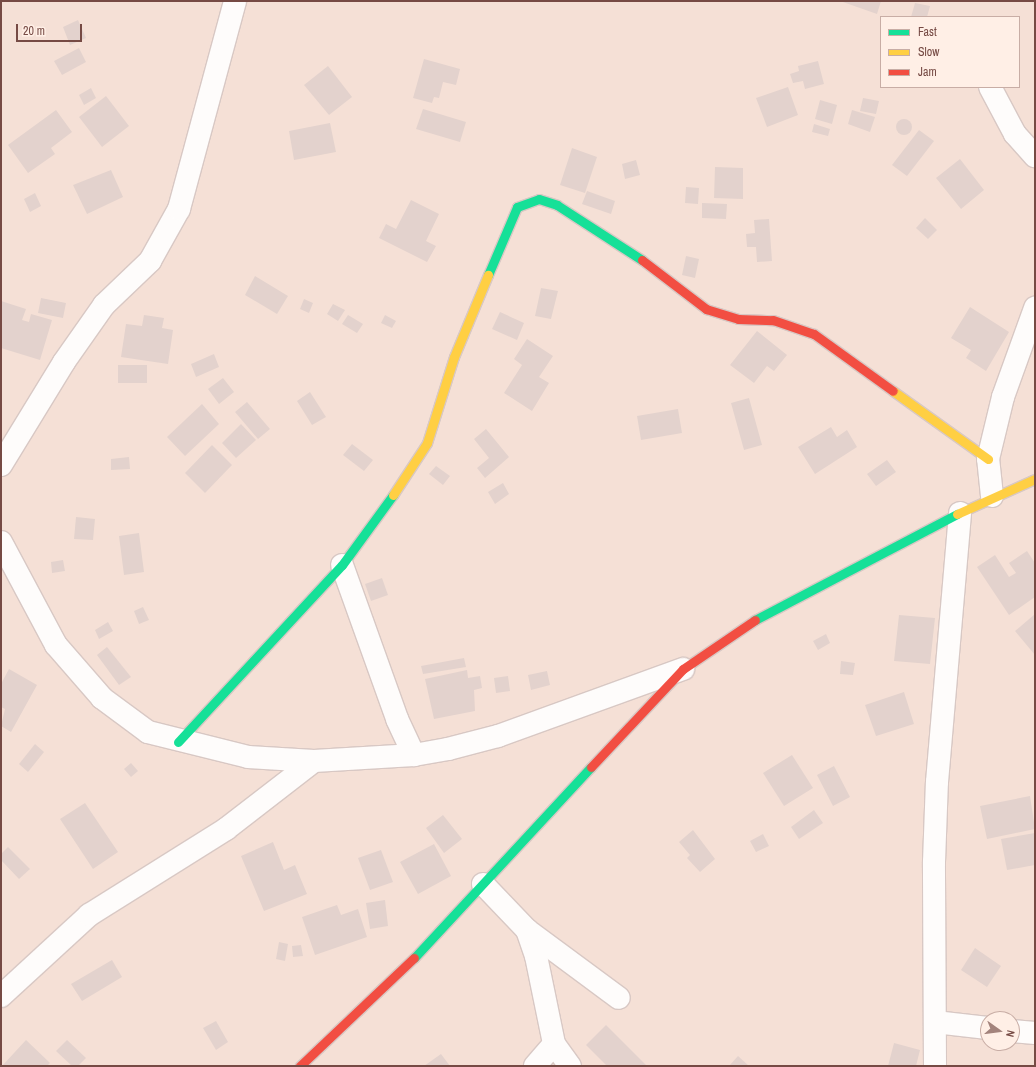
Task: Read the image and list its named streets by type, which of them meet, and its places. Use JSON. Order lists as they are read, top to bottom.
{
  "legend": ["Fast", "Slow", "Jam"],
  "scale_bar": "20 m",
  "north": "right"
}
